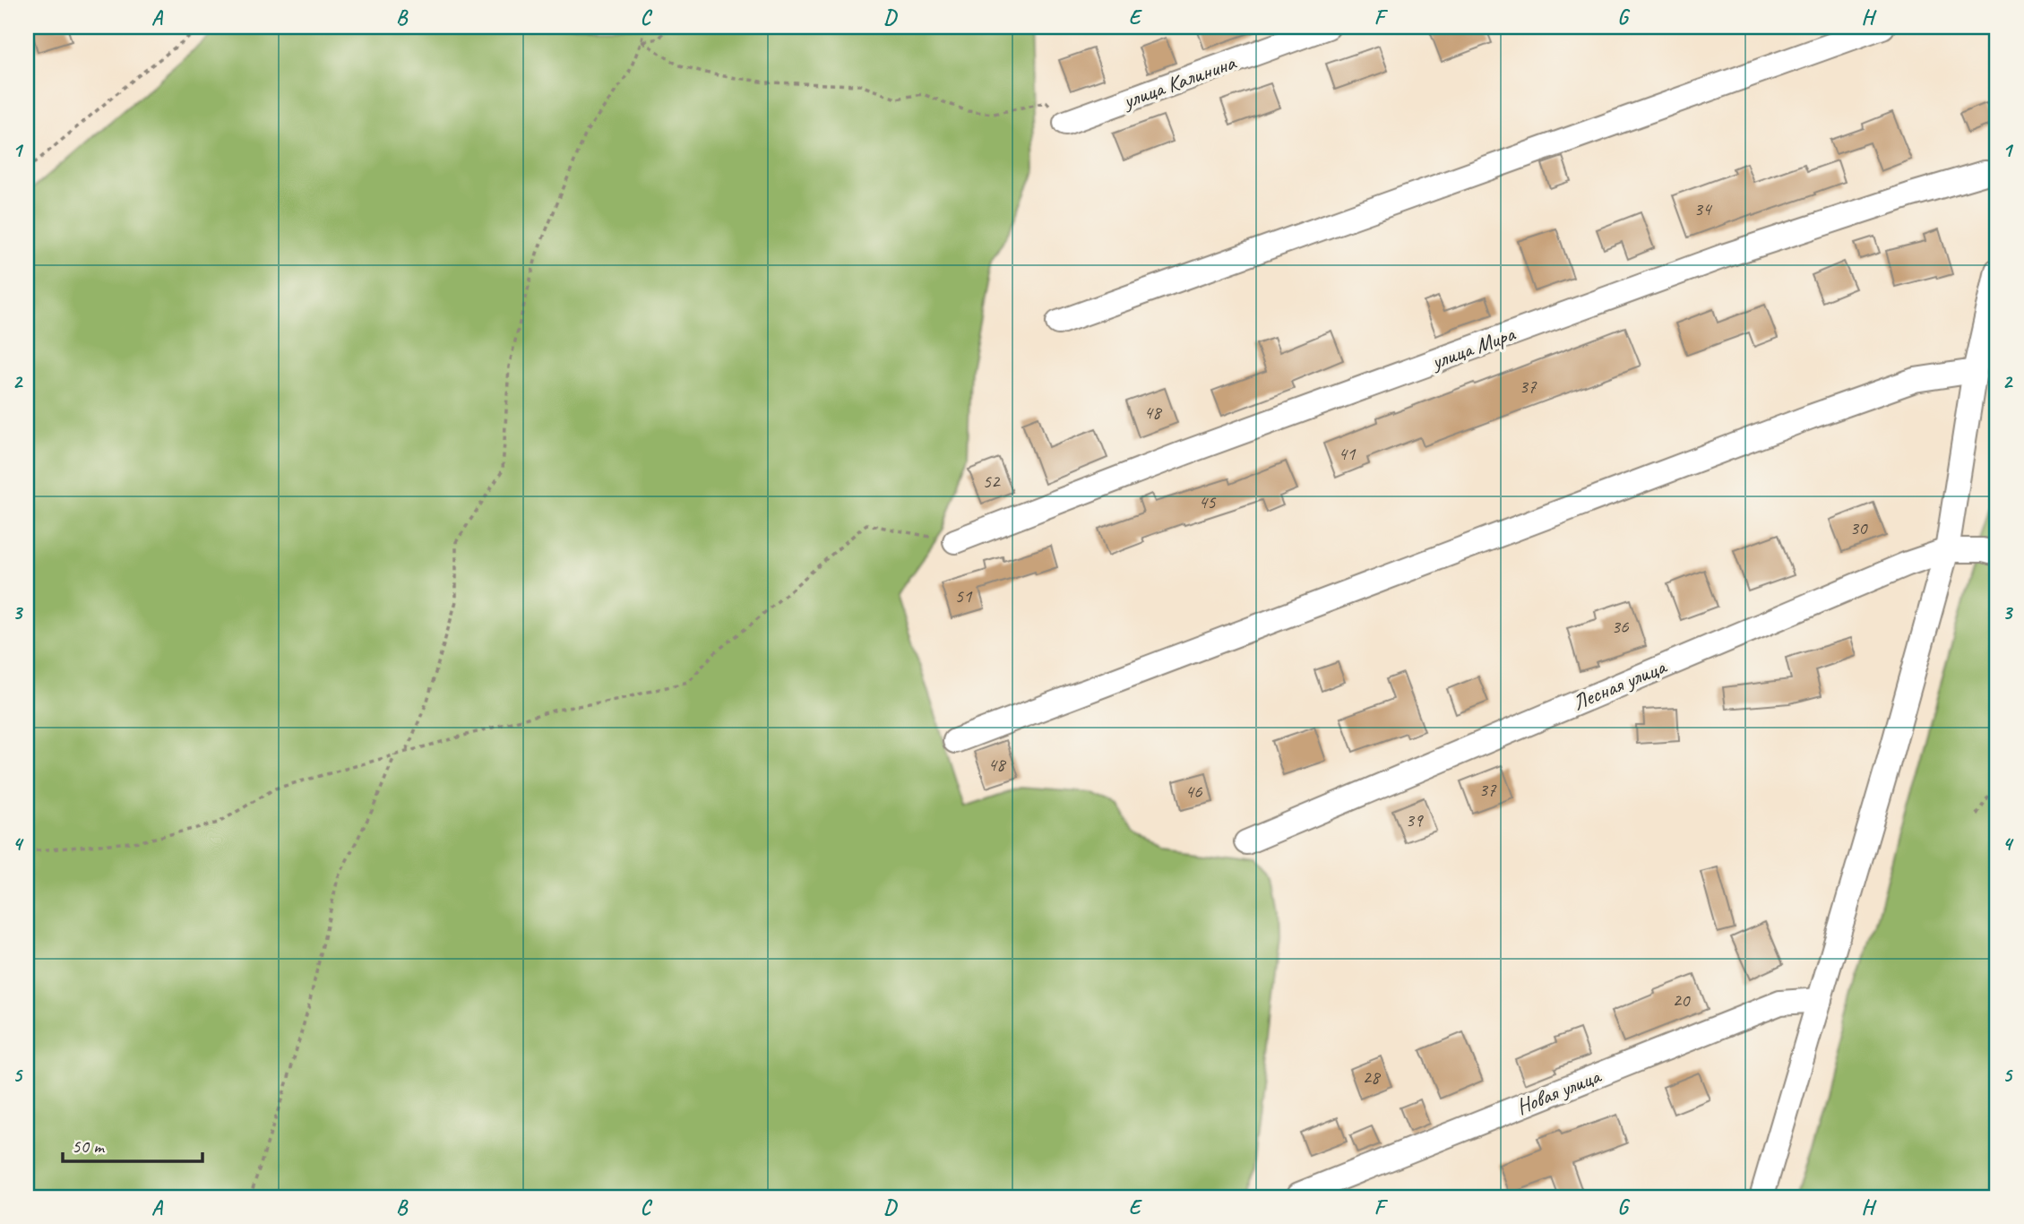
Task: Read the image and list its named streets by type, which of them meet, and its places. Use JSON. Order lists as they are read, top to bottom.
{
  "streets": {
    "street": [
      "улица Калинина",
      "улица Мира",
      "Лесная улица",
      "Новая улица"
    ]
  },
  "house_numbers": [
    "34",
    "37",
    "48",
    "41",
    "52",
    "45",
    "30",
    "51",
    "36",
    "48",
    "37",
    "46",
    "39",
    "20",
    "28"
  ],
  "scale_bar": "50 m",
  "grid": {
    "columns": [
      "A",
      "B",
      "C",
      "D",
      "E",
      "F",
      "G",
      "H"
    ],
    "rows": [
      "1",
      "2",
      "3",
      "4",
      "5"
    ]
  }
}
